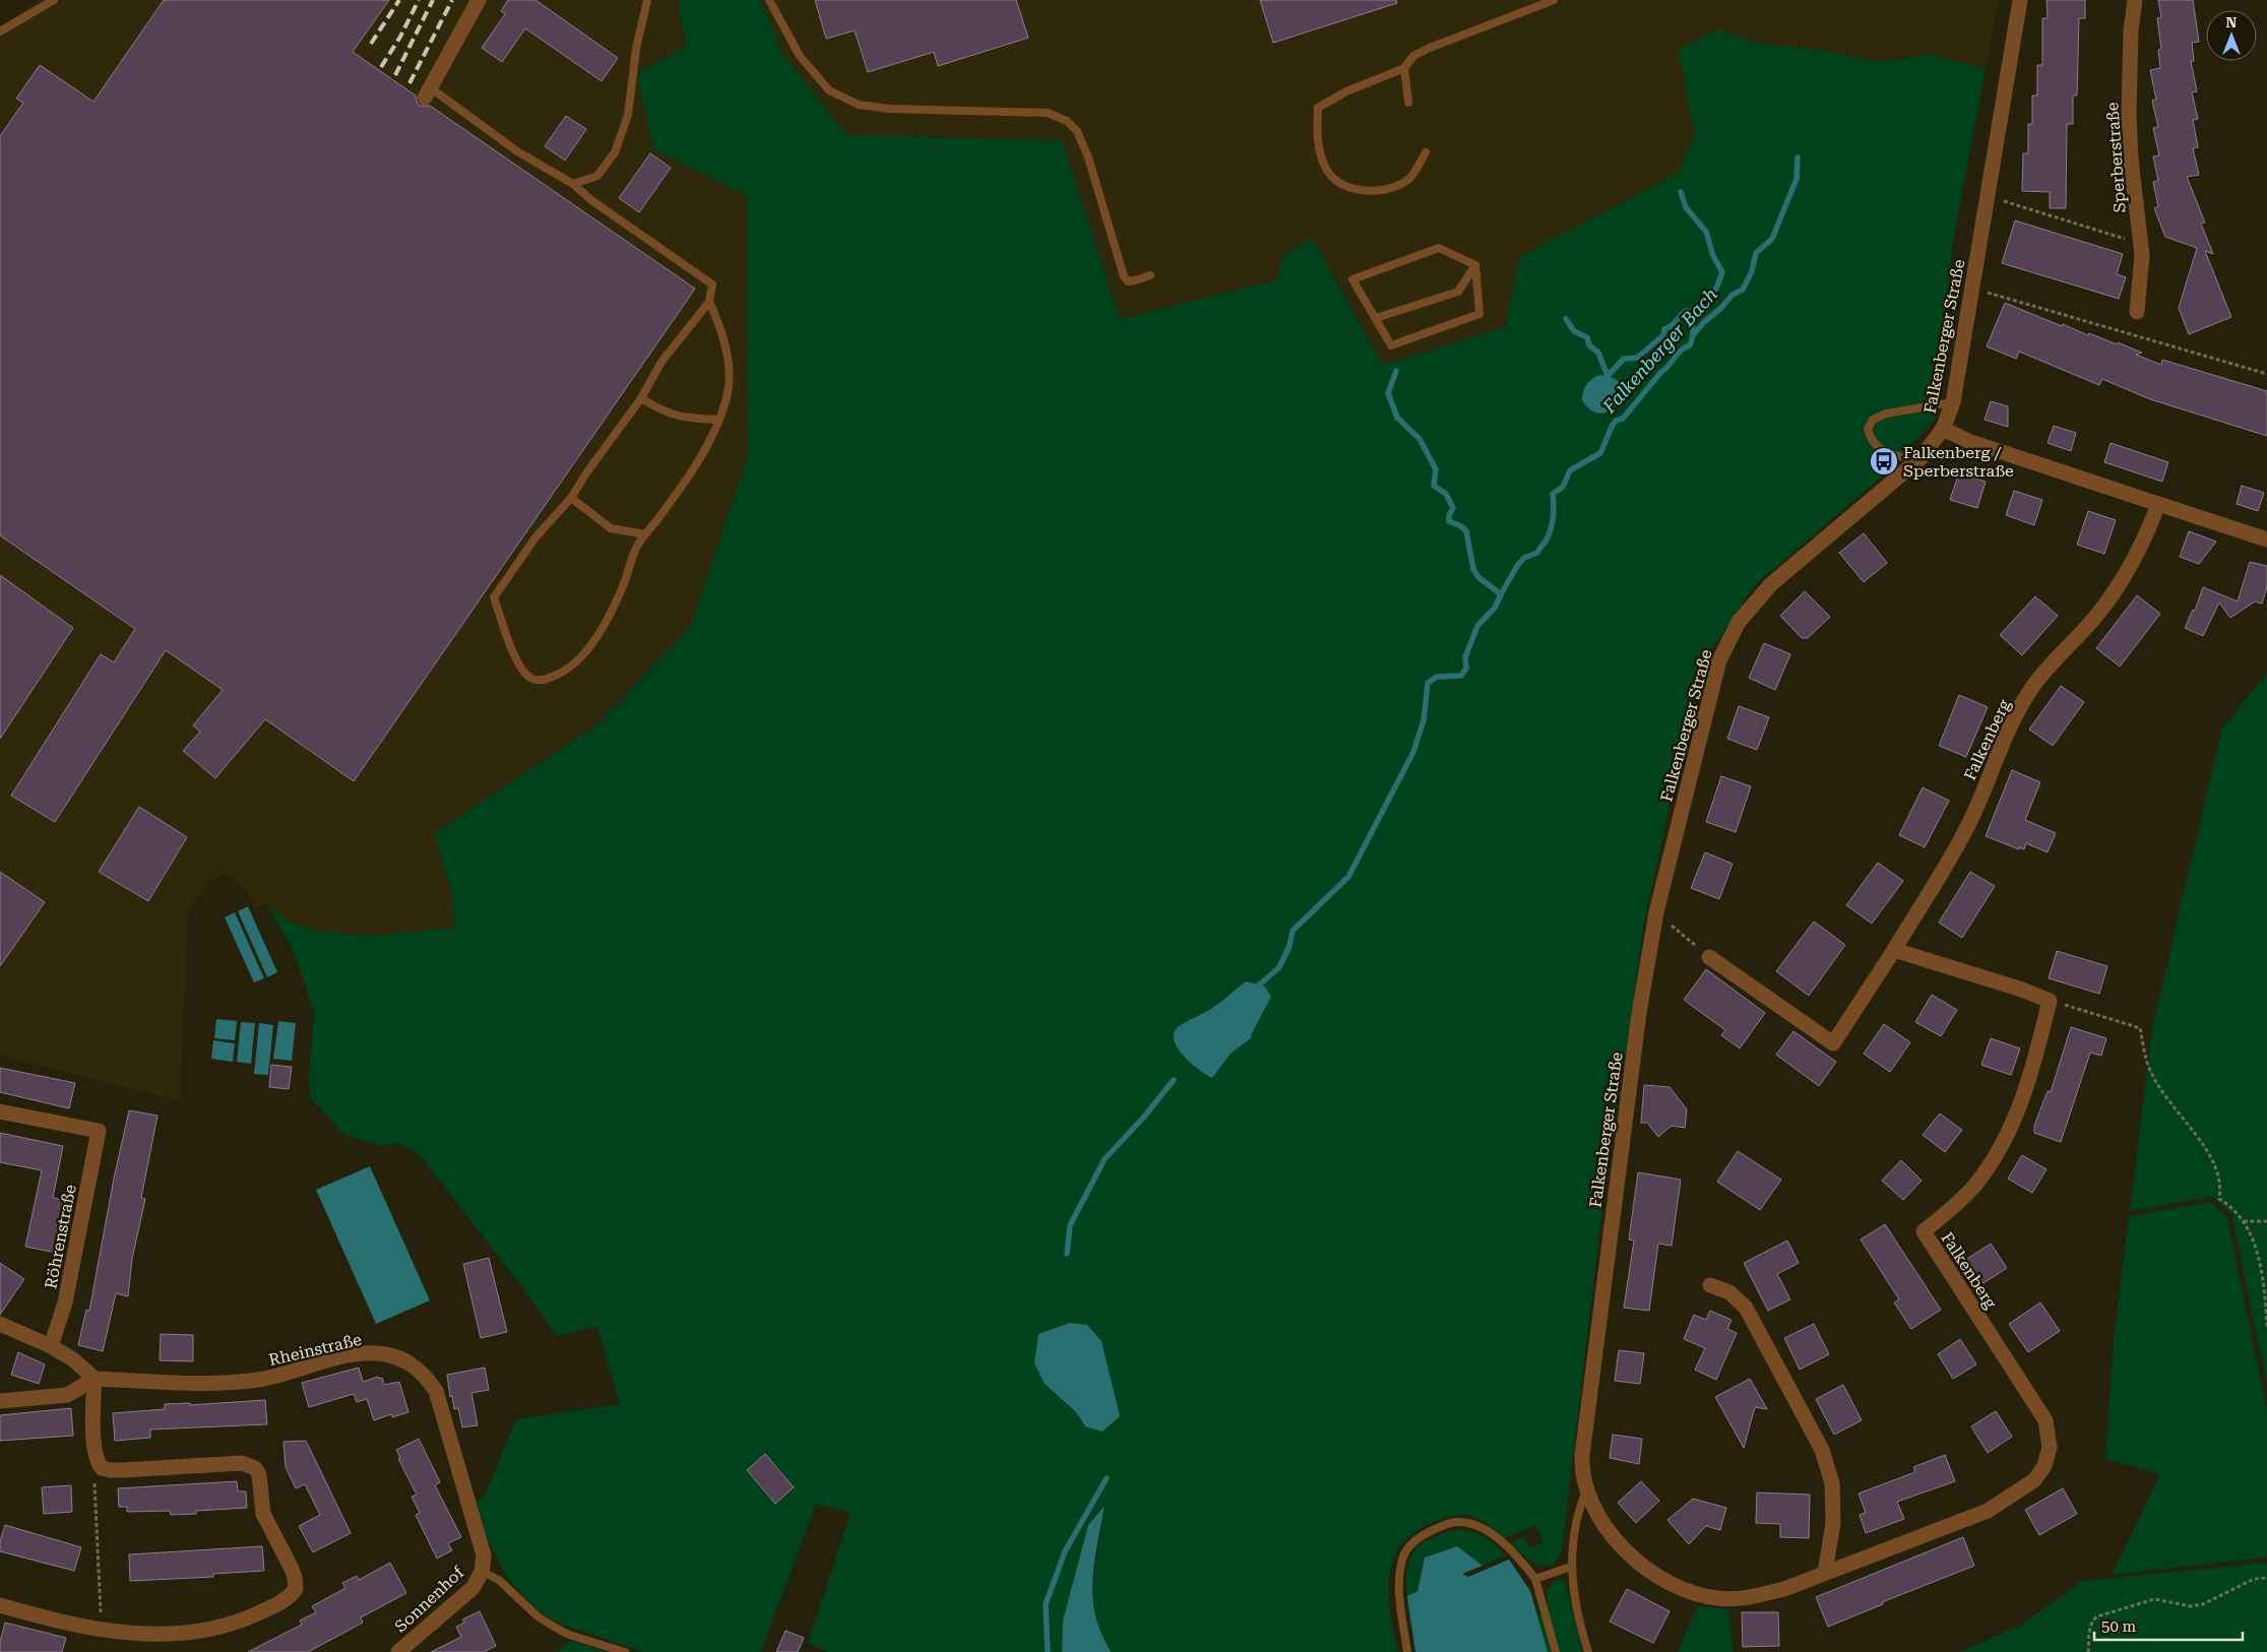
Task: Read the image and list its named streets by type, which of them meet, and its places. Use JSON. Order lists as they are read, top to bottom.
{
  "streets": {
    "street": [
      "Sperberstraße",
      "Falkenberger Straße",
      "Falkenberg",
      "Röhrenstraße",
      "Rheinstraße",
      "Sonnenhof"
    ]
  },
  "crossings": [
    ["Falkenberger Straße", "Falkenberg"],
    ["Rheinstraße", "Sonnenhof"]
  ],
  "water": ["Falkenberger Bach"],
  "places": {
    "bus stop": ["Falkenberg / Sperberstraße"]
  },
  "scale_bar": "50 m",
  "north": "top"
}
